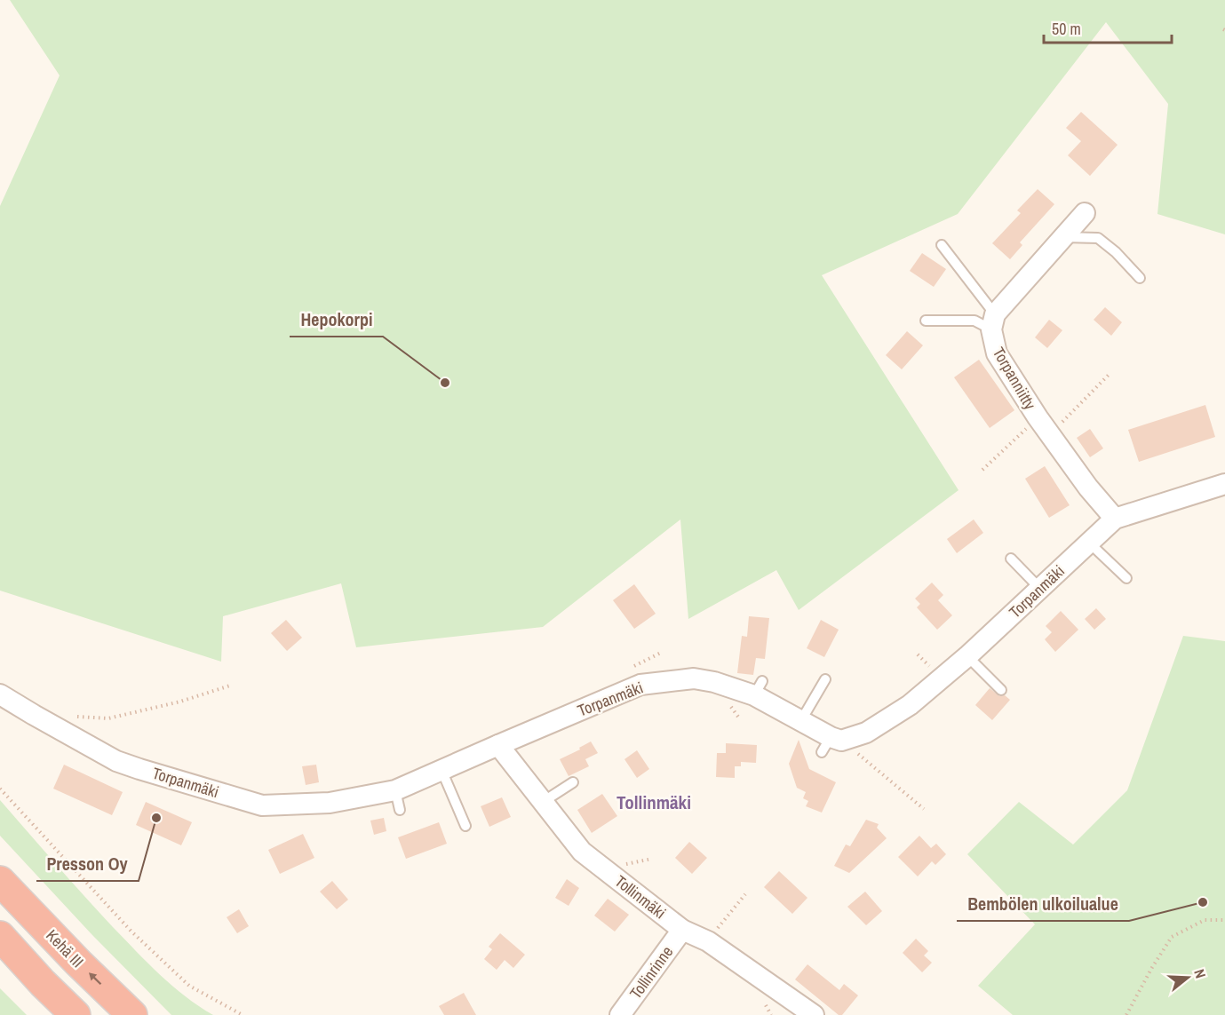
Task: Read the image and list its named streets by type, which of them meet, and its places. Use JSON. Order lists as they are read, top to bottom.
{
  "streets": {
    "highway": ["Kehä III"],
    "street": [
      "Torpanniitty",
      "Torpanmäki",
      "Tollinmäki",
      "Tollinrinne"
    ]
  },
  "crossings": [
    ["Torpanniitty", "Torpanmäki"],
    ["Torpanmäki", "Tollinmäki"],
    ["Tollinmäki", "Tollinrinne"]
  ],
  "districts": ["Tollinmäki"],
  "places": ["Hepokorpi", "Presson Oy", "Bembölen ulkoilualue"],
  "scale_bar": "50 m",
  "north": "right"
}
